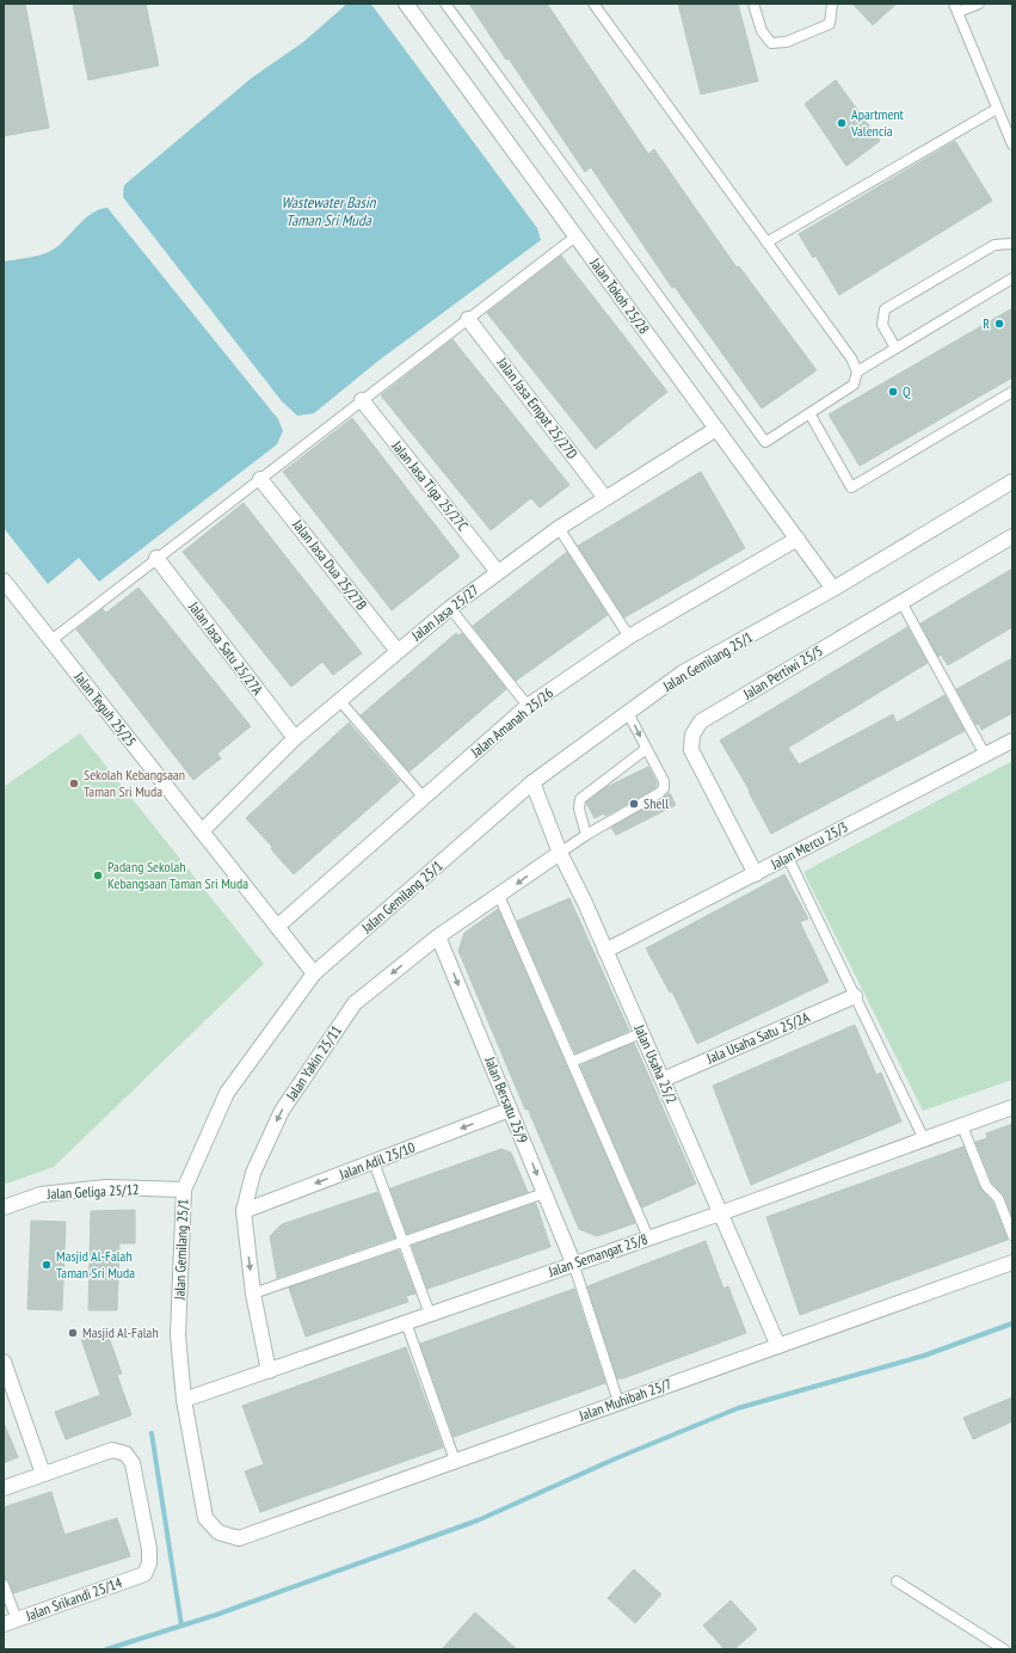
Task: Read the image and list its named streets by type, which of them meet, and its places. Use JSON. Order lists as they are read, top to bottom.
{
  "streets": {
    "street": [
      "Jalan Tokoh 25/28",
      "Jalan Jasa Empat 25/27D",
      "Jalan Jasa Tiga 25/27C",
      "Jalan Jasa Dua 25/27B",
      "Jalan Jasa 25/27",
      "Jalan Jasa Satu 25/27A",
      "Jalan Gemilang 25/1",
      "Jalan Pertiwi 25/5",
      "Jalan Teguh 25/25",
      "Jalan Amanah 25/26",
      "Jalan Mercu 25/3",
      "Jala Usaha Satu 25/2A",
      "Jalan Yakin 25/11",
      "Jalan Usaha 25/2",
      "Jalan Bersatu 25/9",
      "Jalan Adil 25/10",
      "Jalan Geliga 25/12",
      "Jalan Semangat 25/8",
      "Jalan Muhibah 25/7",
      "Jalan Srikandi 25/14"
    ]
  },
  "crossings": [
    ["Jalan Tokoh 25/28", "Jalan Jasa 25/27"],
    ["Jalan Tokoh 25/28", "Jalan Gemilang 25/1"],
    ["Jalan Tokoh 25/28", "Jalan Amanah 25/26"],
    ["Jalan Jasa Empat 25/27D", "Jalan Jasa 25/27"],
    ["Jalan Jasa Tiga 25/27C", "Jalan Jasa 25/27"],
    ["Jalan Jasa Dua 25/27B", "Jalan Jasa 25/27"],
    ["Jalan Jasa 25/27", "Jalan Jasa Satu 25/27A"],
    ["Jalan Jasa 25/27", "Jalan Teguh 25/25"],
    ["Jalan Gemilang 25/1", "Jalan Teguh 25/25"],
    ["Jalan Gemilang 25/1", "Jalan Usaha 25/2"],
    ["Jalan Gemilang 25/1", "Jalan Geliga 25/12"],
    ["Jalan Gemilang 25/1", "Jalan Semangat 25/8"],
    ["Jalan Gemilang 25/1", "Jalan Muhibah 25/7"],
    ["Jalan Pertiwi 25/5", "Jalan Mercu 25/3"],
    ["Jalan Teguh 25/25", "Jalan Amanah 25/26"],
    ["Jalan Mercu 25/3", "Jalan Usaha 25/2"],
    ["Jala Usaha Satu 25/2A", "Jalan Usaha 25/2"],
    ["Jalan Yakin 25/11", "Jalan Usaha 25/2"],
    ["Jalan Yakin 25/11", "Jalan Bersatu 25/9"],
    ["Jalan Yakin 25/11", "Jalan Adil 25/10"],
    ["Jalan Yakin 25/11", "Jalan Semangat 25/8"],
    ["Jalan Usaha 25/2", "Jalan Semangat 25/8"],
    ["Jalan Usaha 25/2", "Jalan Muhibah 25/7"],
    ["Jalan Bersatu 25/9", "Jalan Adil 25/10"],
    ["Jalan Bersatu 25/9", "Jalan Semangat 25/8"]
  ],
  "one_way": ["Jalan Yakin 25/11", "Jalan Bersatu 25/9", "Jalan Adil 25/10"],
  "water": ["Wastewater Basin Taman Sri Muda"],
  "places": [
    "Apartment Valencia",
    "R",
    "Q",
    "Sekolah Kebangsaan Taman Sri Muda",
    "Shell",
    "Padang Sekolah Kebangsaan Taman Sri Muda",
    "Masjid Al-Falah Taman Sri Muda",
    "Masjid Al-Falah"
  ]
}
